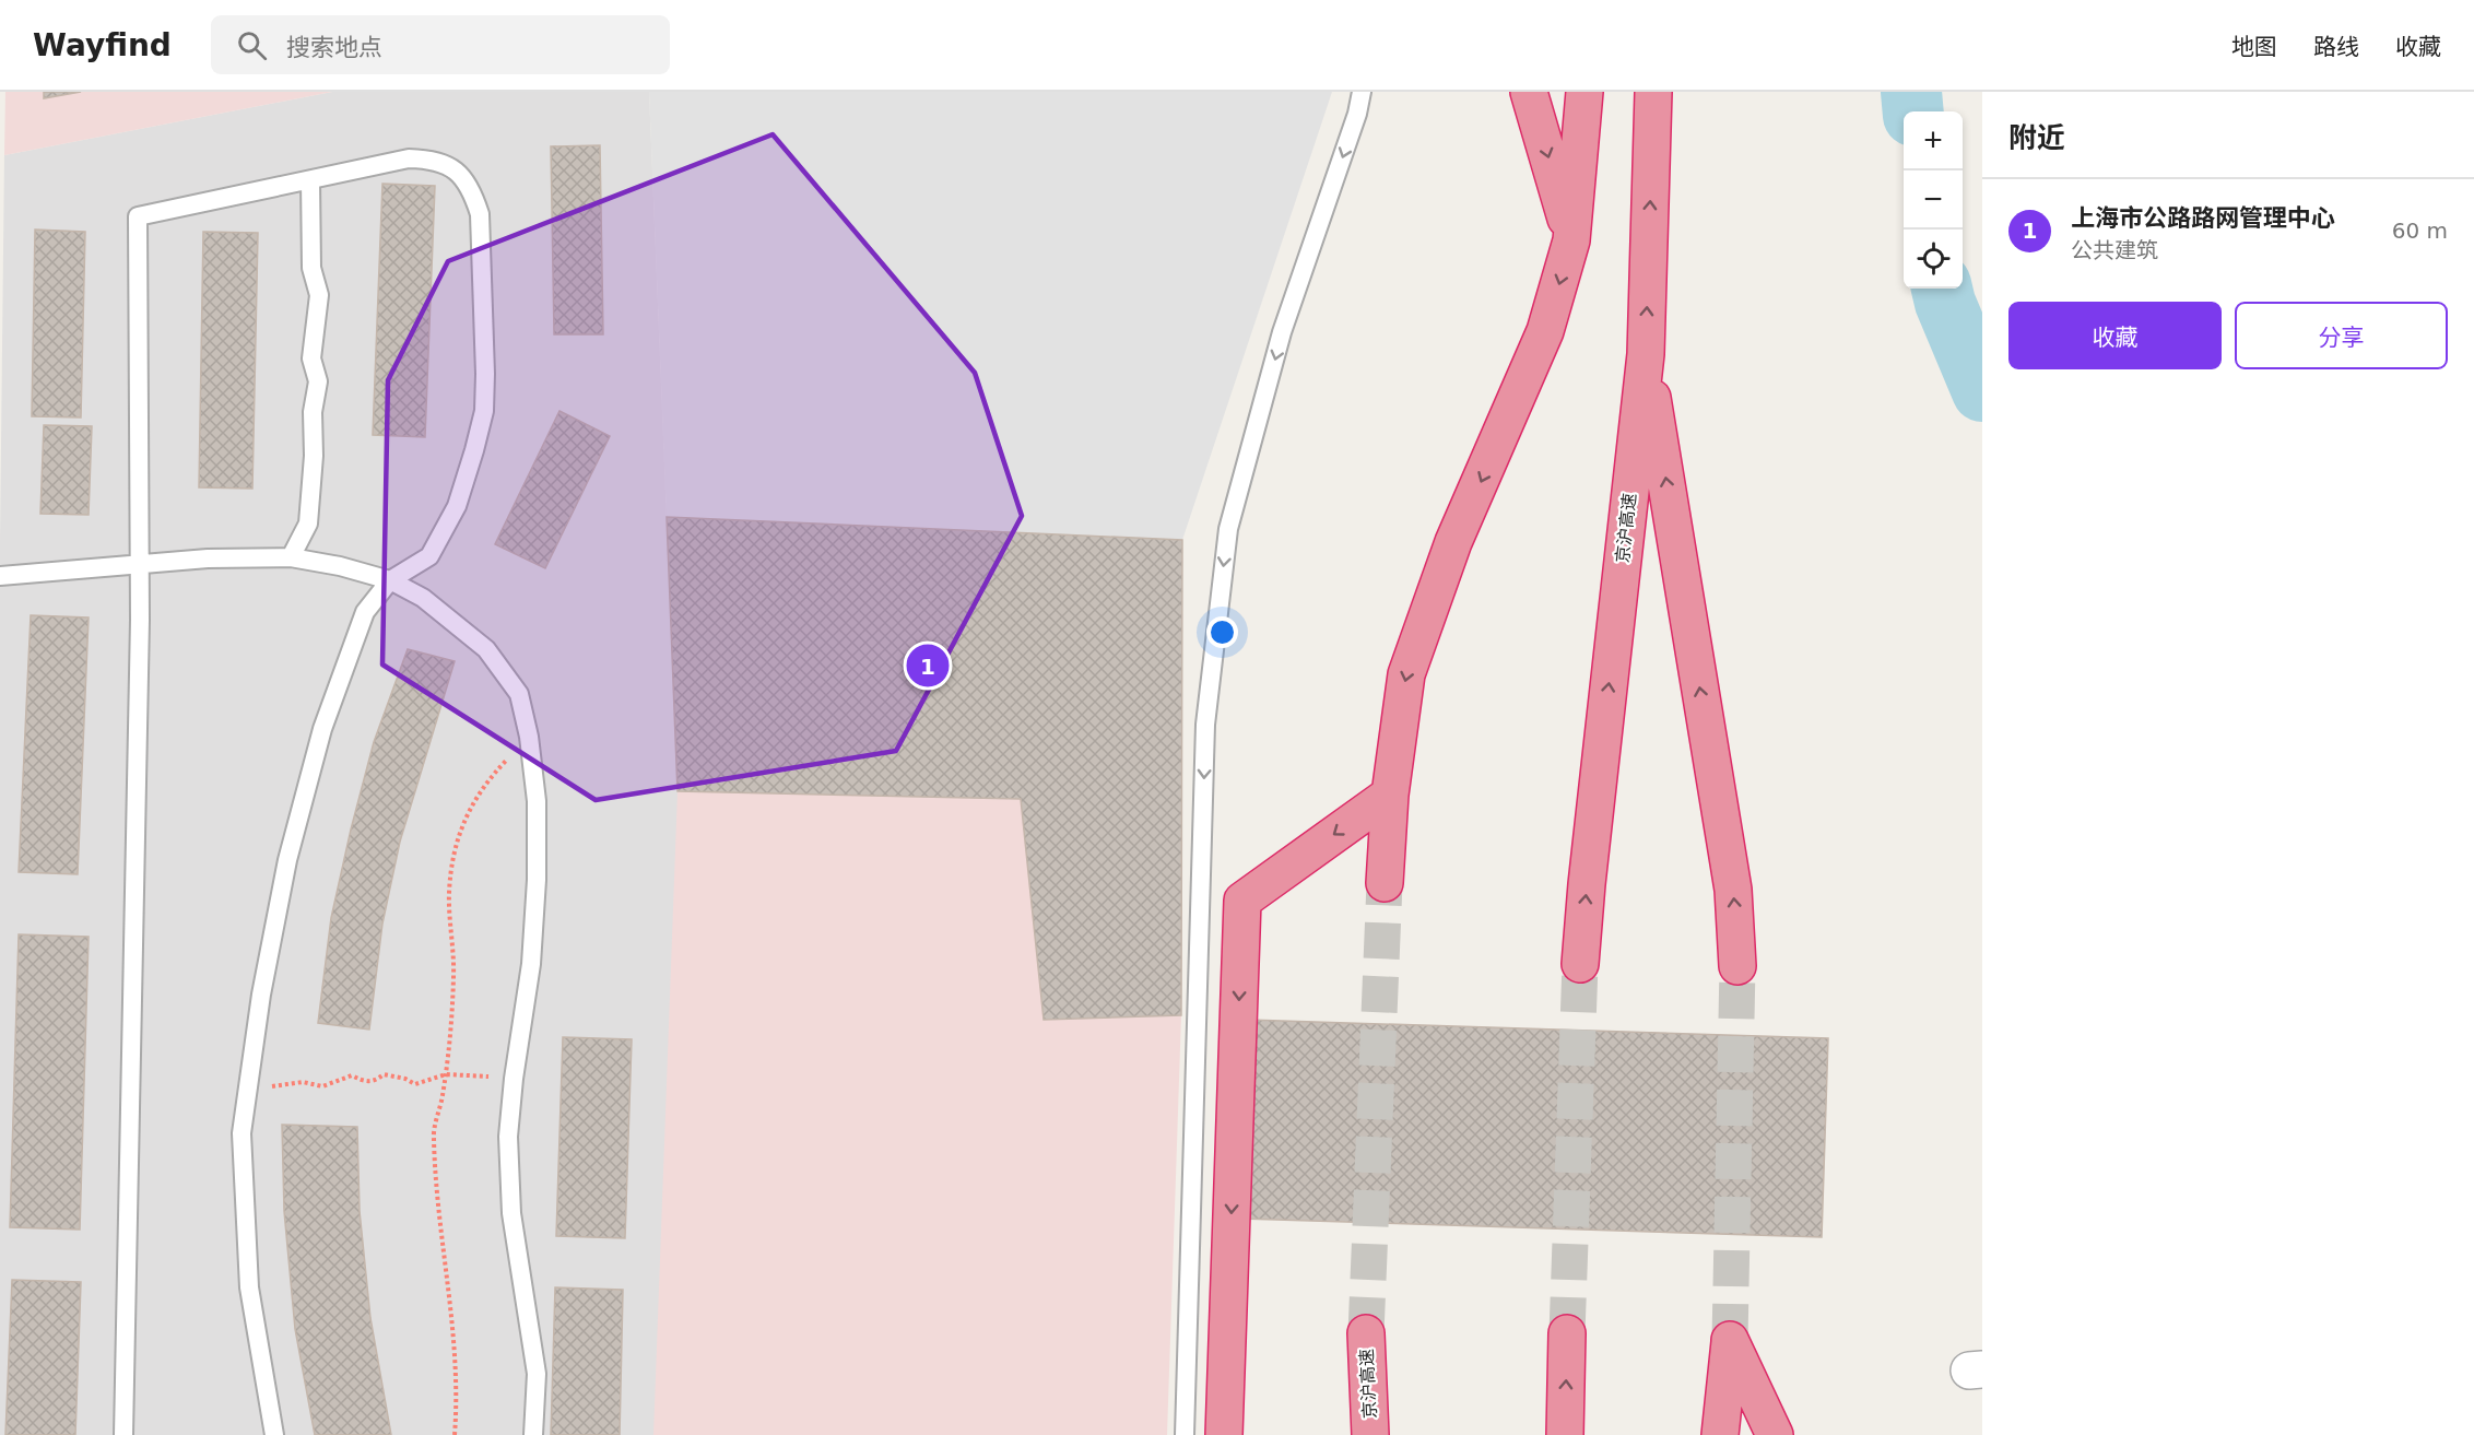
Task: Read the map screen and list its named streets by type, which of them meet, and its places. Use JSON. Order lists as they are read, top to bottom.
{
  "streets": {
    "highway": ["京沪高速"]
  },
  "page": {
    "header": "Wayfind",
    "search": "搜索地点",
    "nav": ["地图", "路线", "收藏"],
    "heading": "附近",
    "map_buttons": ["+", "−"],
    "list": [
      {
        "mark": "1",
        "name": "上海市公路路网管理中心",
        "note": "公共建筑",
        "value": "60 m"
      }
    ],
    "buttons": ["收藏", "分享"],
    "pins": "1"
  }
}
